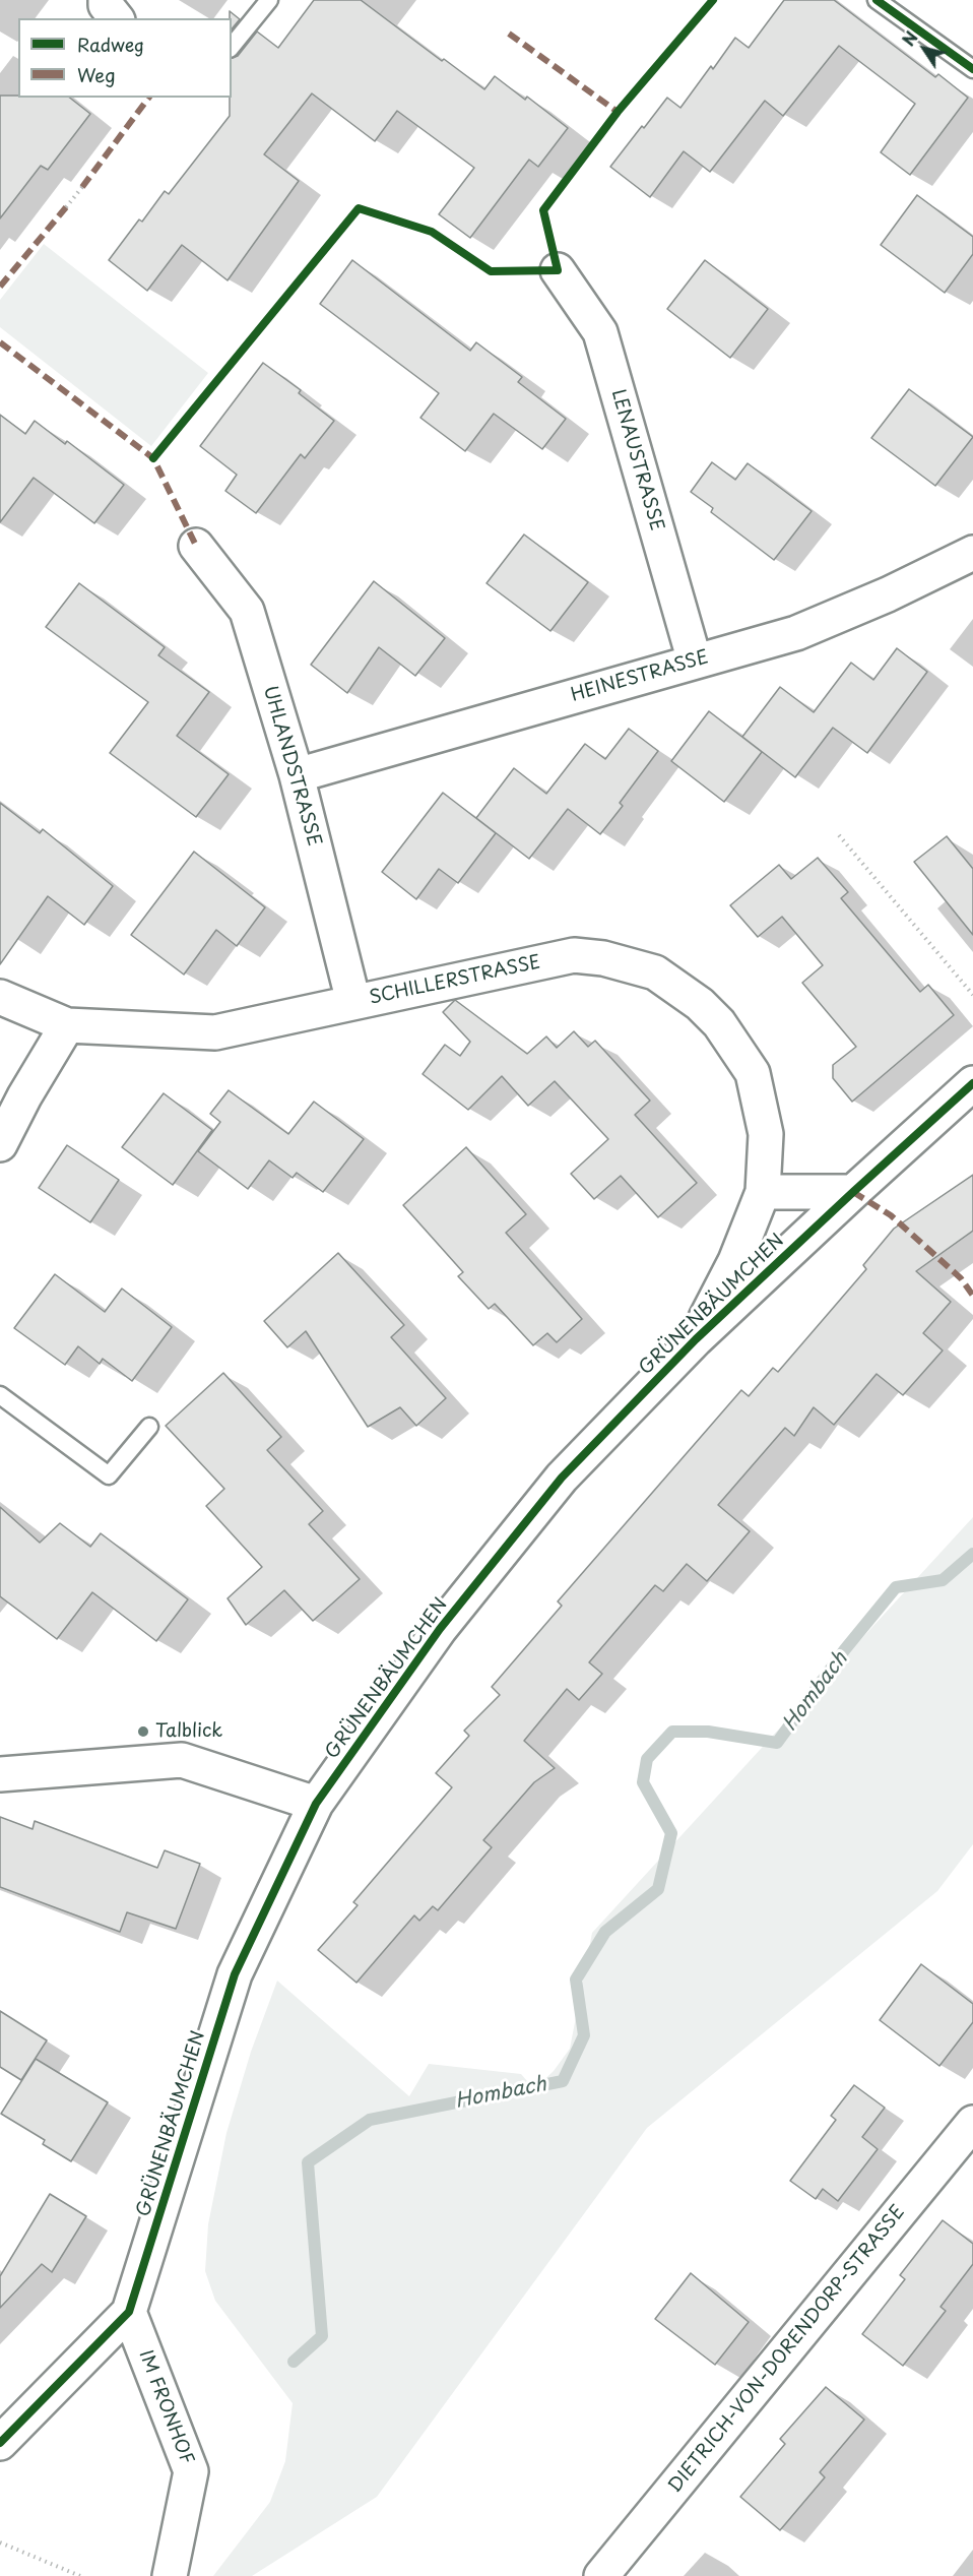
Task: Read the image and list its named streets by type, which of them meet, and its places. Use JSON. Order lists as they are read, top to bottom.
{
  "streets": {
    "street": [
      "LENAUSTRASSE",
      "HEINESTRASSE",
      "UHLANDSTRASSE",
      "SCHILLERSTRASSE",
      "GRÜNENBÄUMCHEN",
      "DIETRICH-VON-DORENDORP-STRASSE",
      "IM FRONHOF"
    ]
  },
  "crossings": [
    ["LENAUSTRASSE", "HEINESTRASSE"],
    ["HEINESTRASSE", "UHLANDSTRASSE"],
    ["UHLANDSTRASSE", "SCHILLERSTRASSE"],
    ["SCHILLERSTRASSE", "GRÜNENBÄUMCHEN"],
    ["GRÜNENBÄUMCHEN", "IM FRONHOF"]
  ],
  "water": ["Hombach"],
  "places": ["Talblick"],
  "legend": ["Radweg", "Weg"],
  "north": "top left"
}
